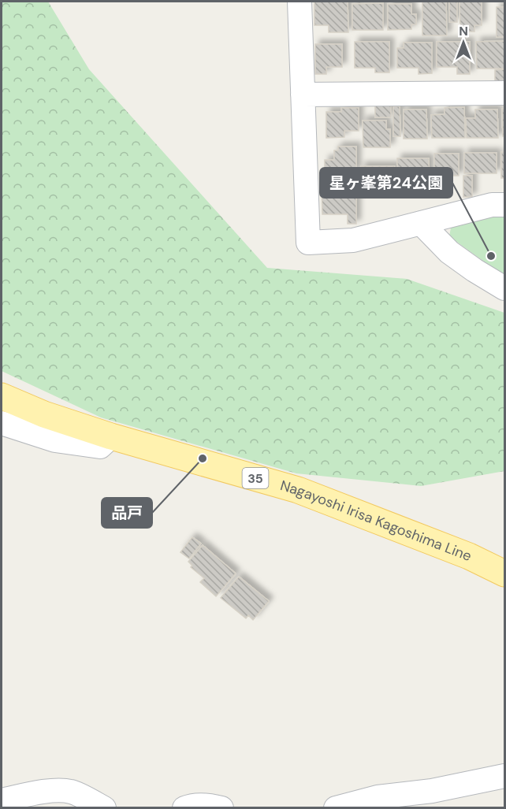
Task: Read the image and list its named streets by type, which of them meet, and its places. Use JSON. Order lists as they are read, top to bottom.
{
  "streets": {
    "main road": ["35", "Nagayoshi Irisa Kagoshima Line"]
  },
  "places": ["星ヶ峯第24公園", "品戸"],
  "north": "top"
}
